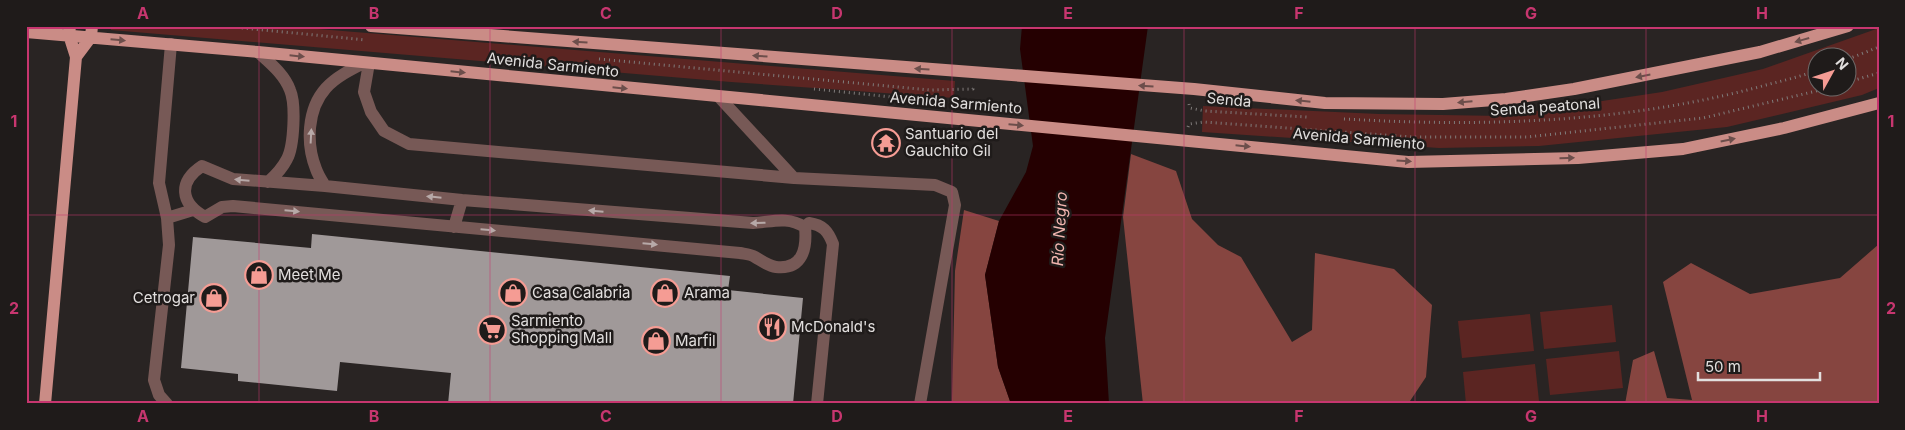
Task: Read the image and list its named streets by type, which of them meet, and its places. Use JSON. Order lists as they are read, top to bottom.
{
  "streets": {
    "main road": ["Avenida Sarmiento"],
    "path": ["Senda", "Senda peatonal"]
  },
  "water": ["Río Negro"],
  "places": {
    "temple": ["Santuario del Gauchito Gil"],
    "shop": [
      "Meet Me",
      "Casa Calabria",
      "Arama",
      "Cetrogar",
      "Marfil"
    ],
    "restaurant": ["McDonald's"],
    "supermarket": ["Sarmiento Shopping Mall"]
  },
  "scale_bar": "50 m",
  "north": "top right",
  "grid": {
    "columns": [
      "A",
      "B",
      "C",
      "D",
      "E",
      "F",
      "G",
      "H"
    ],
    "rows": ["1", "2"]
  }
}
